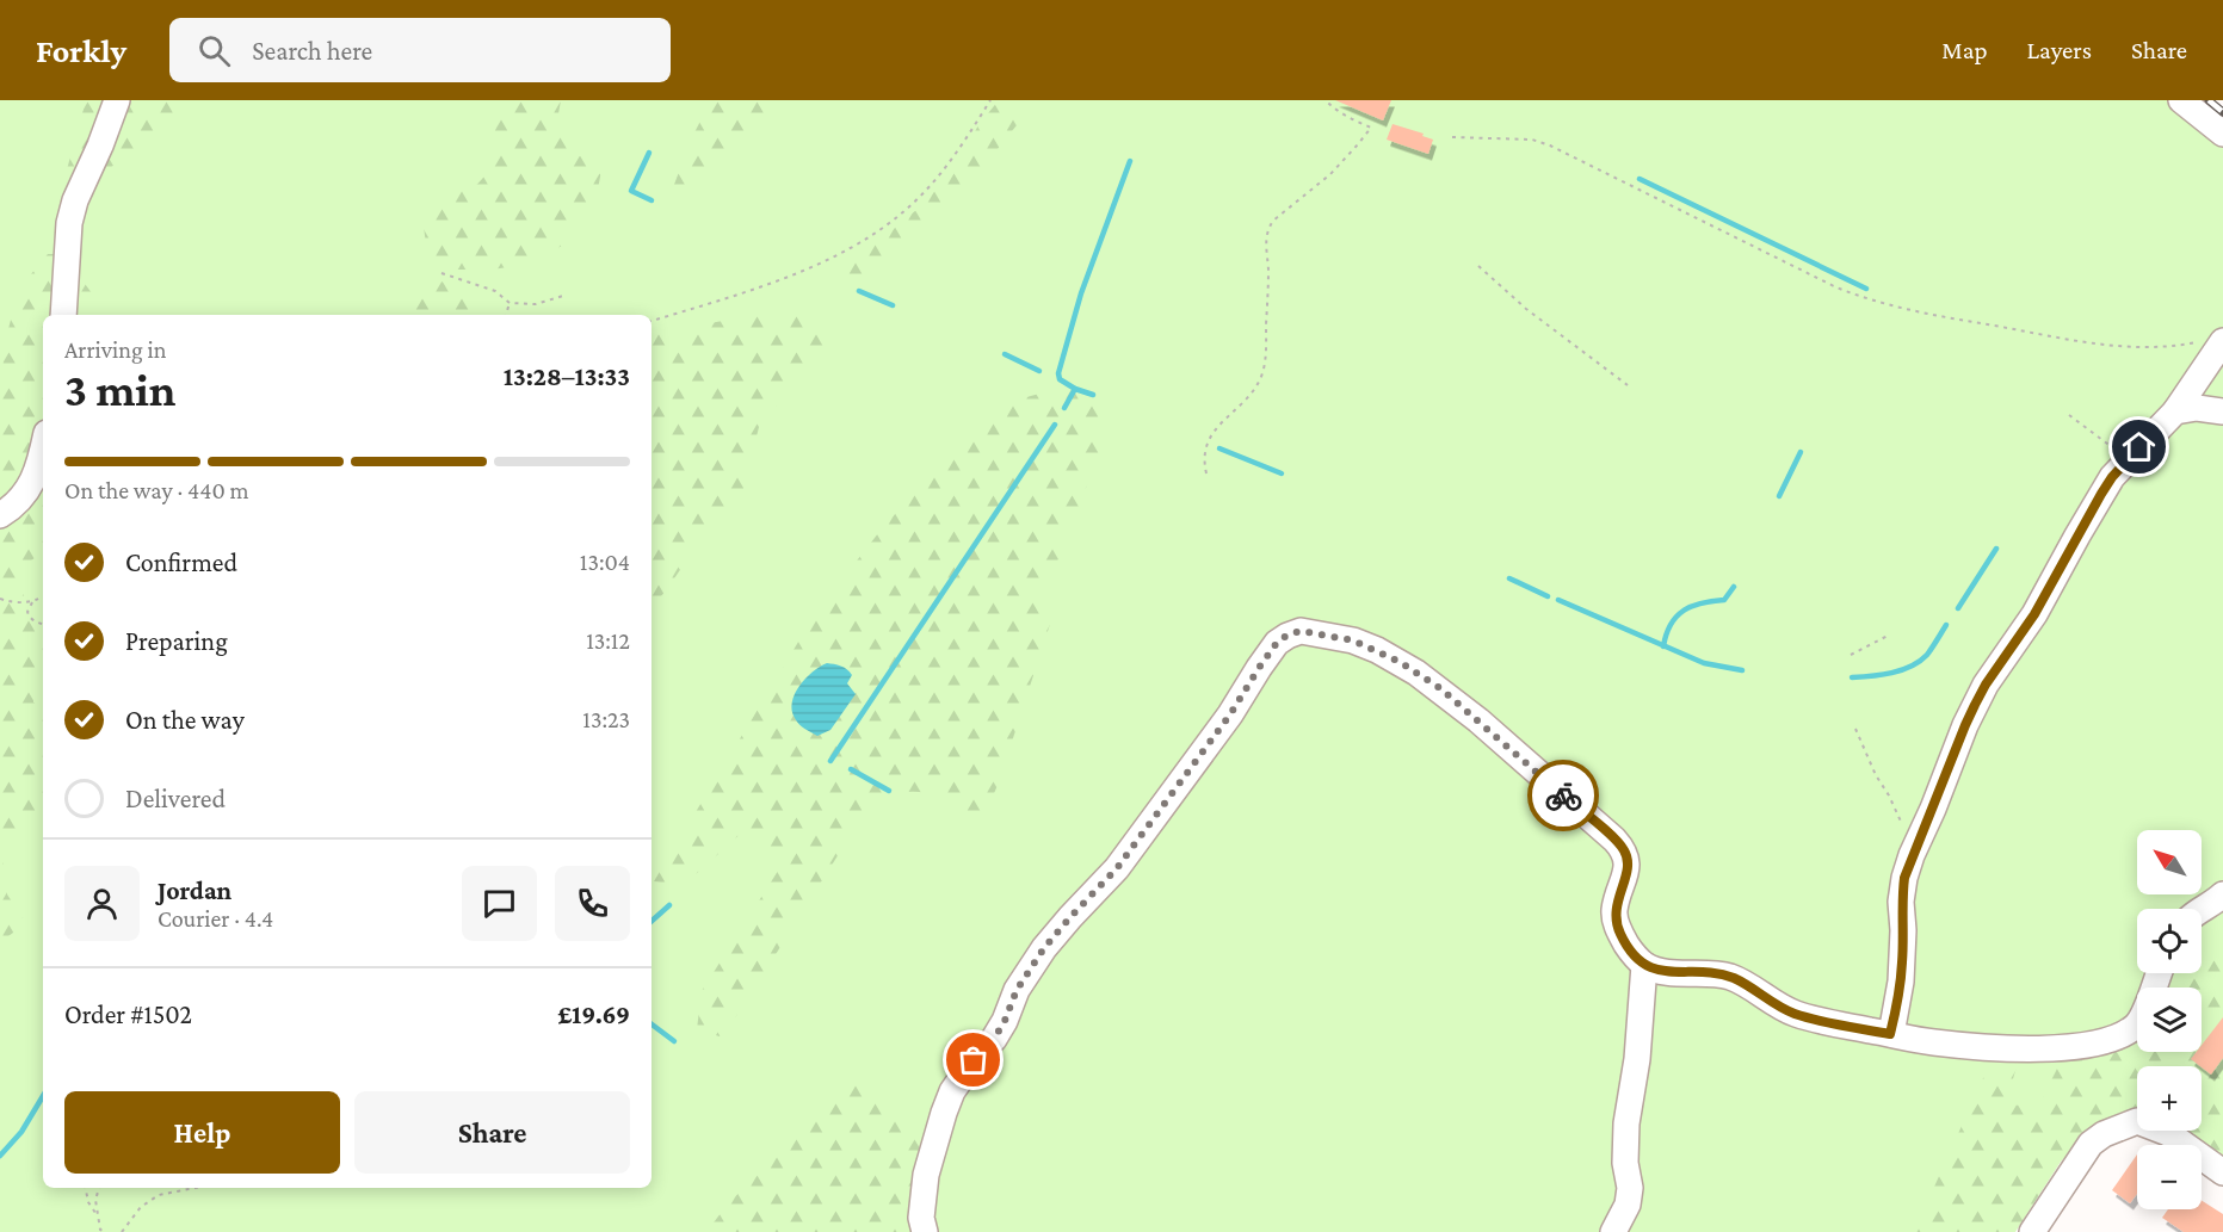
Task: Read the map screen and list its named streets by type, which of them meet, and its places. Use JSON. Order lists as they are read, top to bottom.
{
  "north": "top left",
  "page": {
    "header": "Forkly",
    "search": "Search here",
    "nav": ["Map", "Layers", "Share"],
    "heading": ["3 min", "Arriving in", "13:28–13:33"],
    "panel": [
      "Jordan",
      "Courier · 4.4",
      "Order #1502",
      "£19.69"
    ],
    "bar": "On the way · 440 m",
    "list": [
      ["Confirmed", "13:04"],
      ["Preparing", "13:12"],
      ["On the way", "13:23"],
      "Delivered"
    ],
    "map_buttons": ["+", "−"],
    "buttons": ["Help", "Share"]
  }
}
